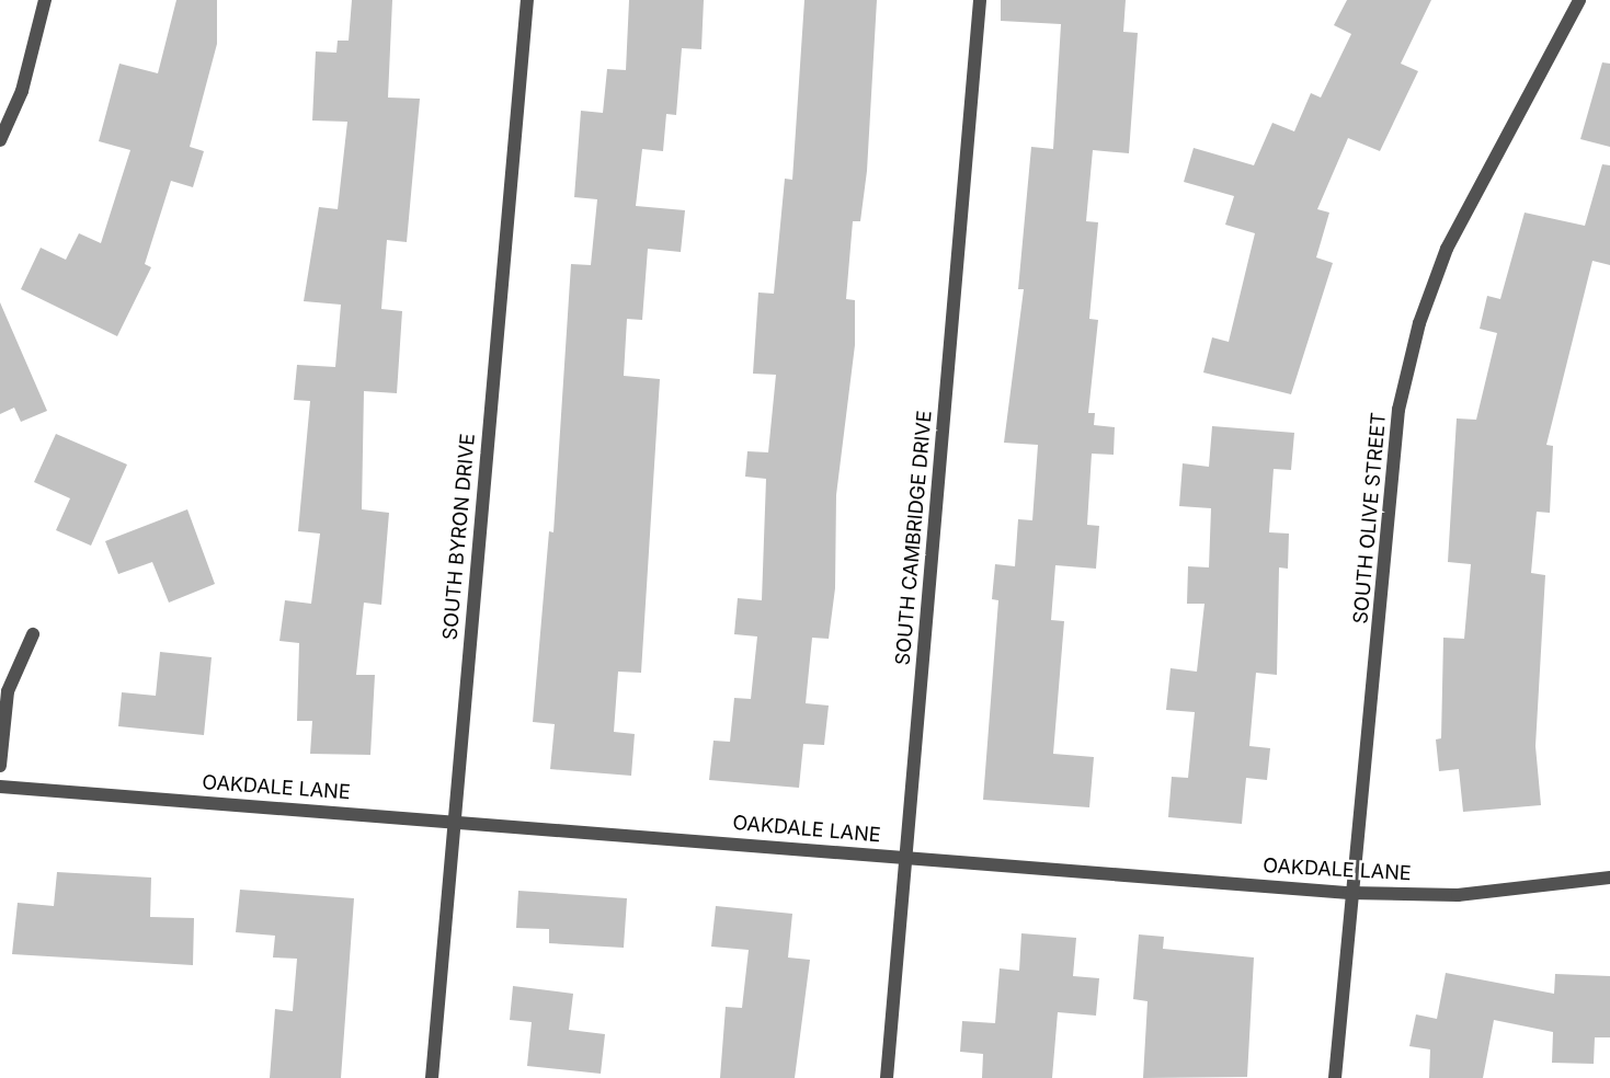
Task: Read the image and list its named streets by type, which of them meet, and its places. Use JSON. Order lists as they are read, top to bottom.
{
  "streets": {
    "street": [
      "SOUTH OLIVE STREET",
      "SOUTH BYRON DRIVE",
      "SOUTH CAMBRIDGE DRIVE",
      "OAKDALE LANE"
    ]
  },
  "crossings": [
    ["SOUTH OLIVE STREET", "OAKDALE LANE"],
    ["SOUTH BYRON DRIVE", "OAKDALE LANE"],
    ["SOUTH CAMBRIDGE DRIVE", "OAKDALE LANE"]
  ]
}
